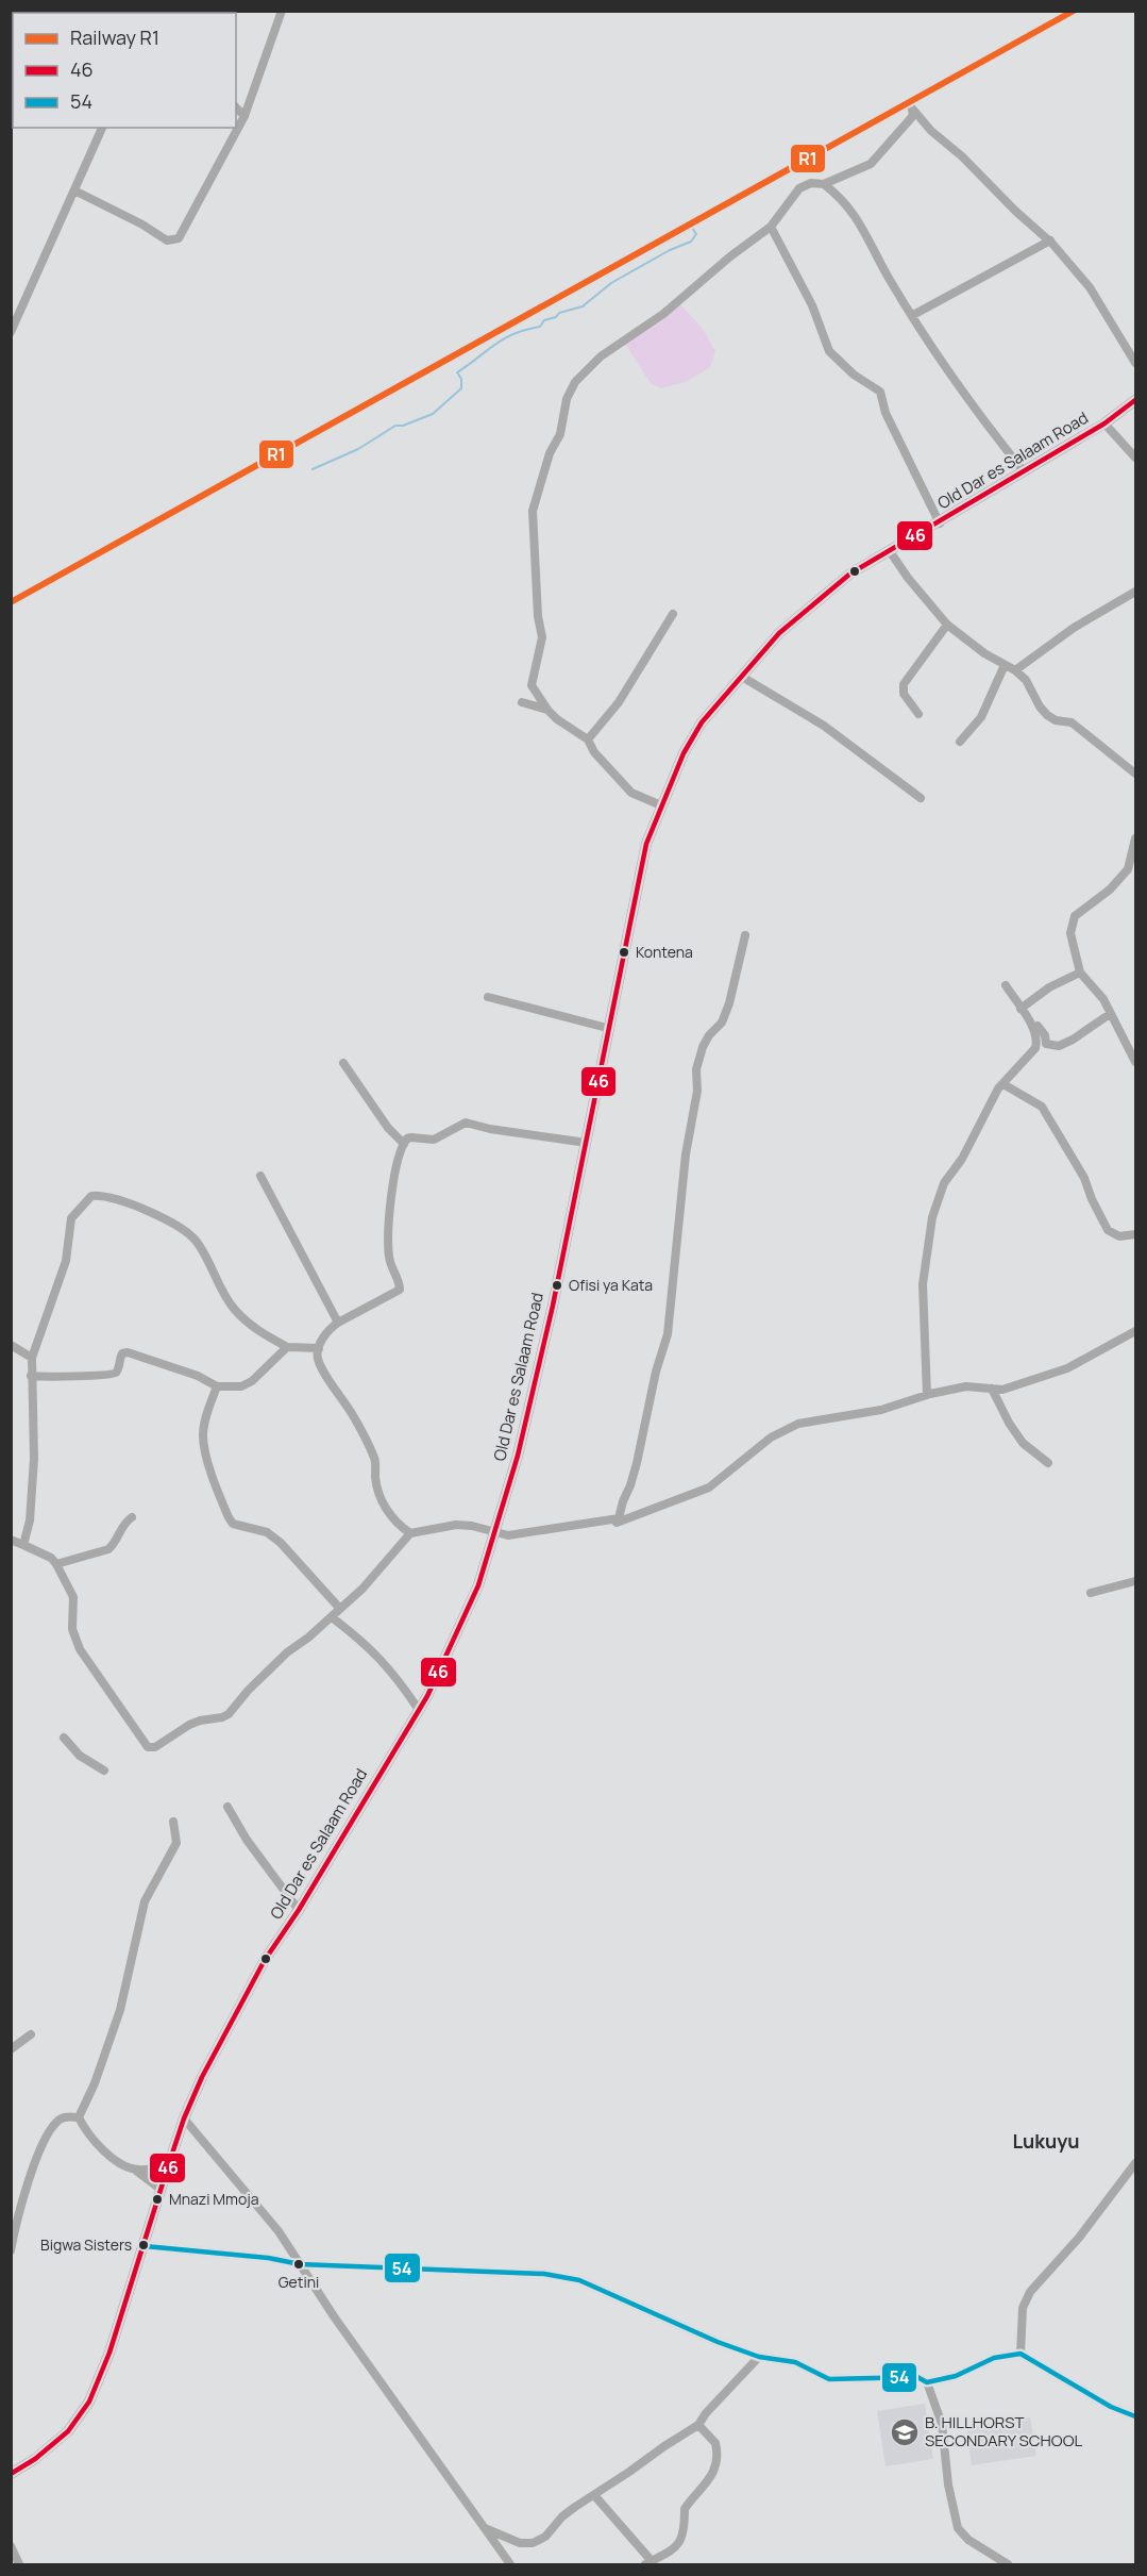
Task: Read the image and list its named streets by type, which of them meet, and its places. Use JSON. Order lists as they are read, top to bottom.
{
  "streets": {
    "street": ["Old Dar es Salaam Road"]
  },
  "districts": ["Lukuyu"],
  "places": {
    "other": [
      "Kontena",
      "Ofisi ya Kata",
      "Mnazi Mmoja",
      "Bigwa Sisters",
      "Getini"
    ],
    "school or university": ["B. HILLHORST SECONDARY SCHOOL"]
  },
  "lines": ["rail line R1", "transit line 46", "transit line 54"],
  "legend": ["Railway R1", "46", "54"]
}
